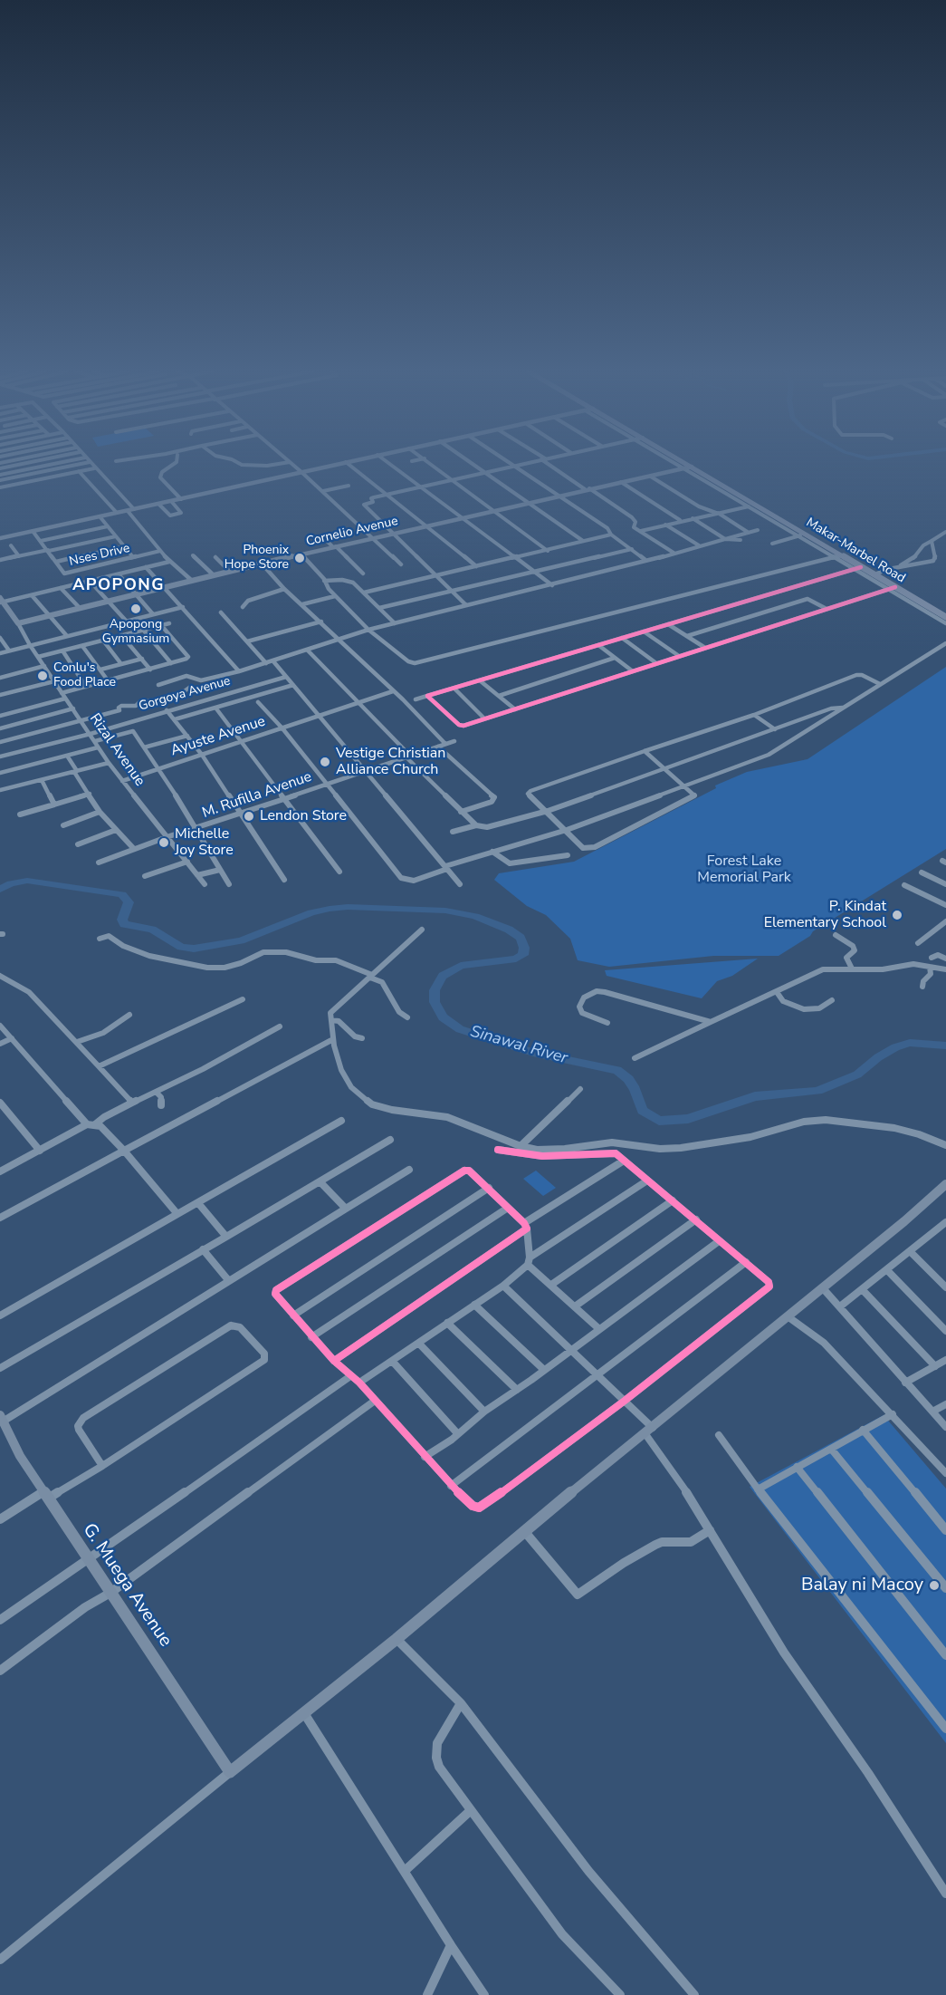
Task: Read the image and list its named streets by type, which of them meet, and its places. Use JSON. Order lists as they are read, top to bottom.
{
  "streets": {
    "main road": ["Makar-Marbel Road"],
    "street": [
      "Cornelio Avenue",
      "Nses Drive",
      "Gorgoya Avenue",
      "Ayuste Avenue",
      "Rizal Avenue",
      "M. Rufilla Avenue",
      "G. Muega Avenue"
    ]
  },
  "crossings": [
    ["Cornelio Avenue", "Makar-Marbel Road"],
    ["Cornelio Avenue", "Rizal Avenue"],
    ["Gorgoya Avenue", "Rizal Avenue"],
    ["Ayuste Avenue", "Rizal Avenue"],
    ["Rizal Avenue", "M. Rufilla Avenue"]
  ],
  "districts": ["APOPONG"],
  "water": ["Sinawal River"],
  "parks": ["Forest Lake Memorial Park"],
  "places": [
    "Phoenix Hope Store",
    "Apopong Gymnasium",
    "Conlu's Food Place",
    "Vestige Christian Alliance Church",
    "Lendon Store",
    "Michelle Joy Store",
    "P. Kindat Elementary School",
    "Balay ni Macoy"
  ]
}
